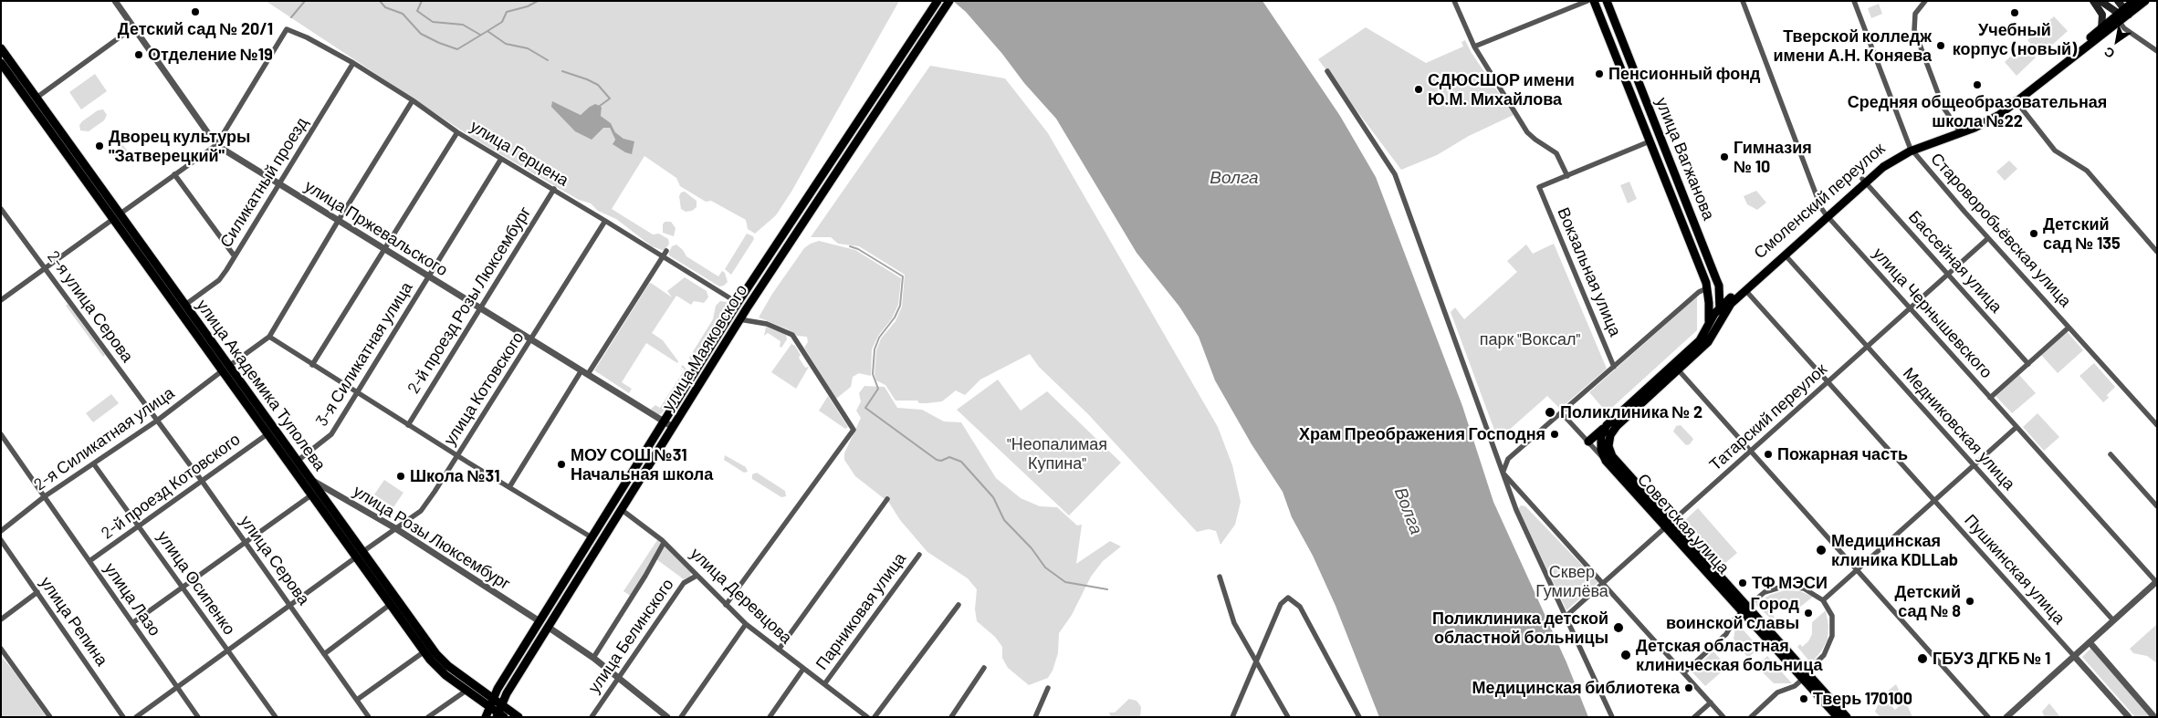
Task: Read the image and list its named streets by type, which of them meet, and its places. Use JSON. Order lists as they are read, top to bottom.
{
  "streets": {
    "main road": [
      "улица Вагжанова",
      "Смоленский переулок",
      "улица Маяковского",
      "улица Академика Туполева",
      "Советская улица"
    ],
    "street": [
      "улица Герцена",
      "Силикатный проезд",
      "улица Пржевальского",
      "Староворобьёвская улица",
      "Бассейная улица",
      "Вокзальная улица",
      "2-й проезд Розы Люксембург",
      "2-я улица Серова",
      "улица Чернышевского",
      "3-я Силикатная улица",
      "улица Котовского",
      "Татарский переулок",
      "Медниковская улица",
      "2-я Силикатная улица",
      "2-й проезд Котовского",
      "улица Розы Люксембург",
      "улица Серова",
      "Пушкинская улица",
      "улица Осипенко",
      "улица Деревцова",
      "улица Лазо",
      "Парниковая улица",
      "улица Репина",
      "улица Белинского"
    ]
  },
  "crossings": [
    ["улица Герцена", "Силикатный проезд"],
    ["улица Герцена", "улица Пржевальского"],
    ["улица Герцена", "2-й проезд Розы Люксембург"],
    ["улица Герцена", "улица Маяковского"],
    ["улица Герцена", "3-я Силикатная улица"],
    ["улица Герцена", "улица Котовского"],
    ["улица Герцена", "2-я Силикатная улица"],
    ["улица Вагжанова", "Смоленский переулок"],
    ["Силикатный проезд", "улица Пржевальского"],
    ["Силикатный проезд", "улица Академика Туполева"],
    ["Смоленский переулок", "Староворобьёвская улица"],
    ["Смоленский переулок", "Бассейная улица"],
    ["Смоленский переулок", "улица Чернышевского"],
    ["Смоленский переулок", "Медниковская улица"],
    ["Смоленский переулок", "Советская улица"],
    ["Смоленский переулок", "Пушкинская улица"],
    ["улица Пржевальского", "2-й проезд Розы Люксембург"],
    ["улица Пржевальского", "улица Маяковского"],
    ["улица Пржевальского", "3-я Силикатная улица"],
    ["улица Пржевальского", "улица Котовского"],
    ["улица Пржевальского", "2-я Силикатная улица"],
    ["Староворобьёвская улица", "Татарский переулок"],
    ["Бассейная улица", "Татарский переулок"],
    ["2-я улица Серова", "2-я Силикатная улица"],
    ["2-я улица Серова", "улица Серова"],
    ["улица Чернышевского", "Татарский переулок"],
    ["улица Маяковского", "улица Академика Туполева"],
    ["улица Маяковского", "улица Розы Люксембург"],
    ["улица Маяковского", "улица Деревцова"],
    ["3-я Силикатная улица", "улица Академика Туполева"],
    ["улица Академика Туполева", "улица Котовского"],
    ["улица Академика Туполева", "2-я Силикатная улица"],
    ["улица Академика Туполева", "2-й проезд Котовского"],
    ["улица Академика Туполева", "улица Розы Люксембург"],
    ["улица Котовского", "улица Розы Люксембург"],
    ["улица Котовского", "улица Серова"],
    ["улица Котовского", "улица Осипенко"],
    ["улица Котовского", "улица Лазо"],
    ["Татарский переулок", "Медниковская улица"],
    ["Татарский переулок", "Советская улица"],
    ["Татарский переулок", "Пушкинская улица"],
    ["2-я Силикатная улица", "улица Серова"],
    ["2-я Силикатная улица", "улица Осипенко"],
    ["2-я Силикатная улица", "улица Лазо"],
    ["2-й проезд Котовского", "улица Серова"],
    ["2-й проезд Котовского", "улица Осипенко"],
    ["2-й проезд Котовского", "улица Лазо"],
    ["улица Деревцова", "Парниковая улица"],
    ["улица Деревцова", "улица Белинского"]
  ],
  "water": ["Волга"],
  "parks": ["парк \"Воксал\"", "\"Неопалимая Купина\"", "Сквер Гумилёва"],
  "places": [
    "Детский сад № 20/1",
    "Учебный корпус (новый)",
    "Тверской колледж имени А.Н. Коняева",
    "Отделение №19",
    "Пенсионный фонд",
    "Средняя общеобразовательная школа №22",
    "СДЮСШОР имени Ю.М. Михайлова",
    "Дворец культуры \"Затверецкий\"",
    "Гимназия № 10",
    "Детский сад № 135",
    "Поликлиника № 2",
    "Храм Преображения Господня",
    "Пожарная часть",
    "МОУ СОШ №31 Начальная школа",
    "Школа №31",
    "Медицинская клиника KDLLab",
    "ТФ МЭСИ",
    "Детский сад № 8",
    "Город воинской славы",
    "Поликлиника детской областной больницы",
    "Детская областная клиническая больница",
    "ГБУЗ ДГКБ № 1",
    "Медицинская библиотека",
    "Тверь 170100"
  ],
  "north": "bottom left"
}
